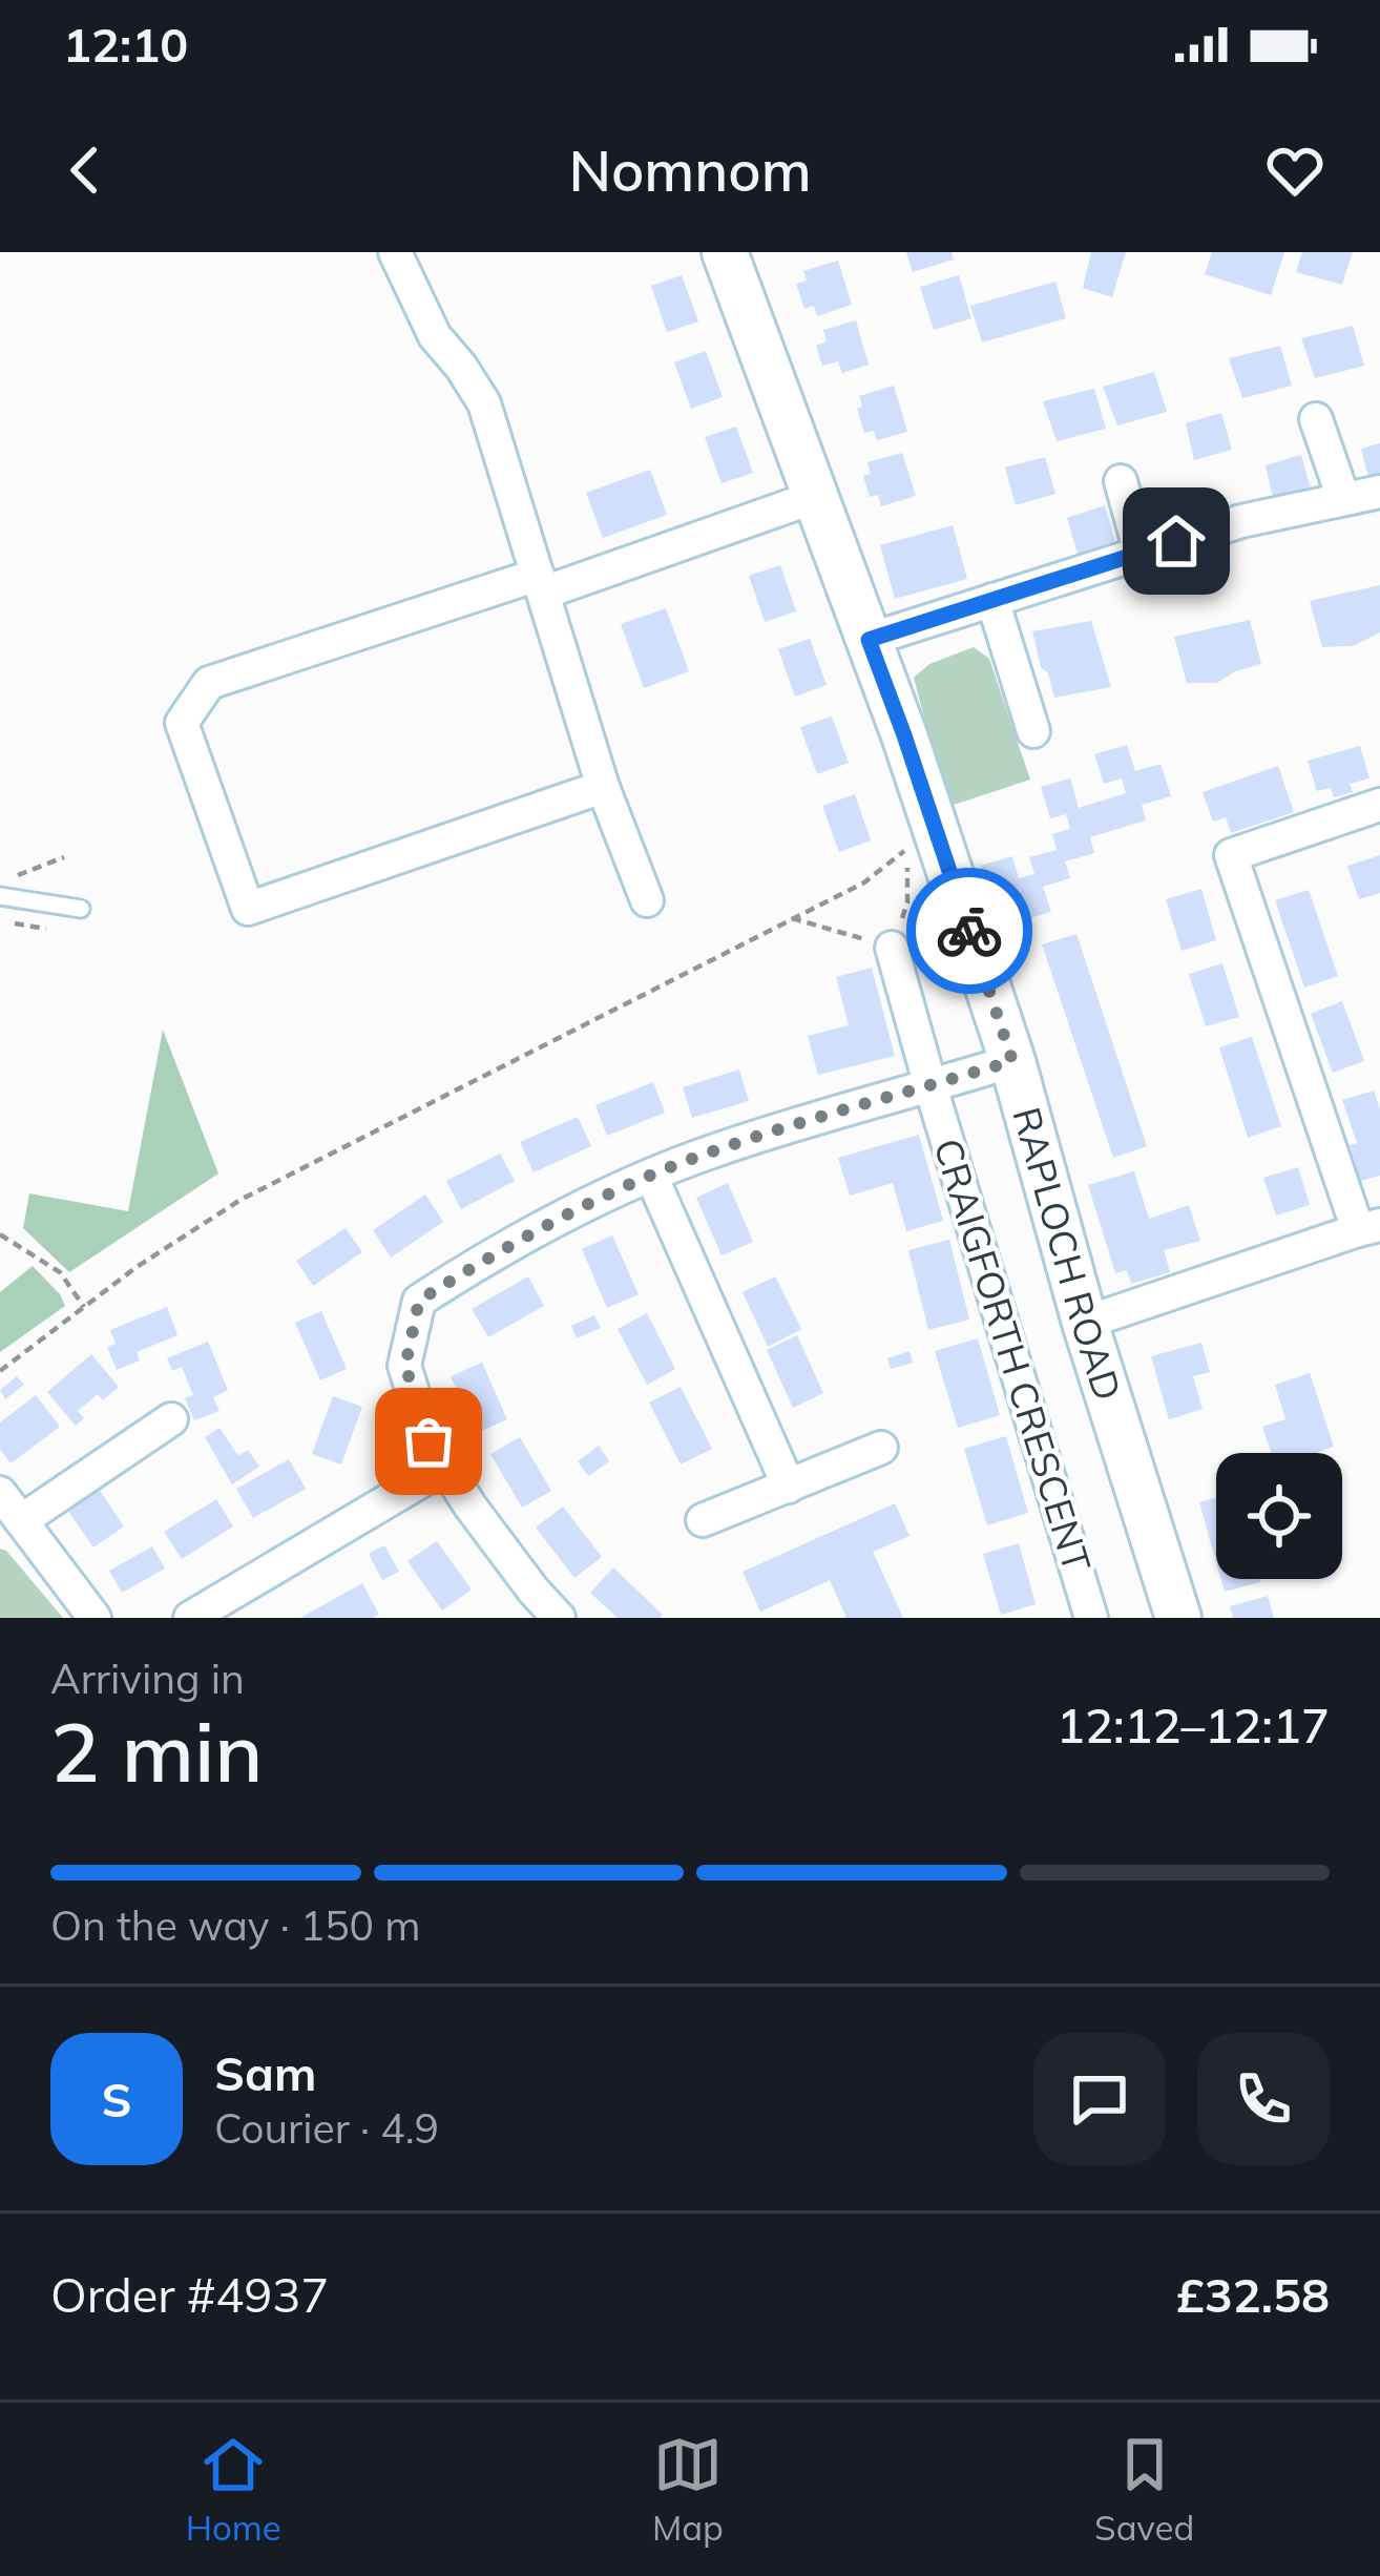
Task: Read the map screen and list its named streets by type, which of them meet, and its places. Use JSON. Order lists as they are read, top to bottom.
{
  "streets": {
    "street": ["RAPLOCH ROAD", "CRAIGFORTH CRESCENT"]
  },
  "page": {
    "status": "12:10",
    "header": "Nomnom",
    "heading": ["2 min", "Arriving in", "12:12–12:17"],
    "panel": [
      "Sam",
      "Courier · 4.9",
      "Order #4937",
      "£32.58"
    ],
    "bar": "On the way · 150 m",
    "round": "S",
    "tabs": ["Home", "Map", "Saved"]
  }
}
